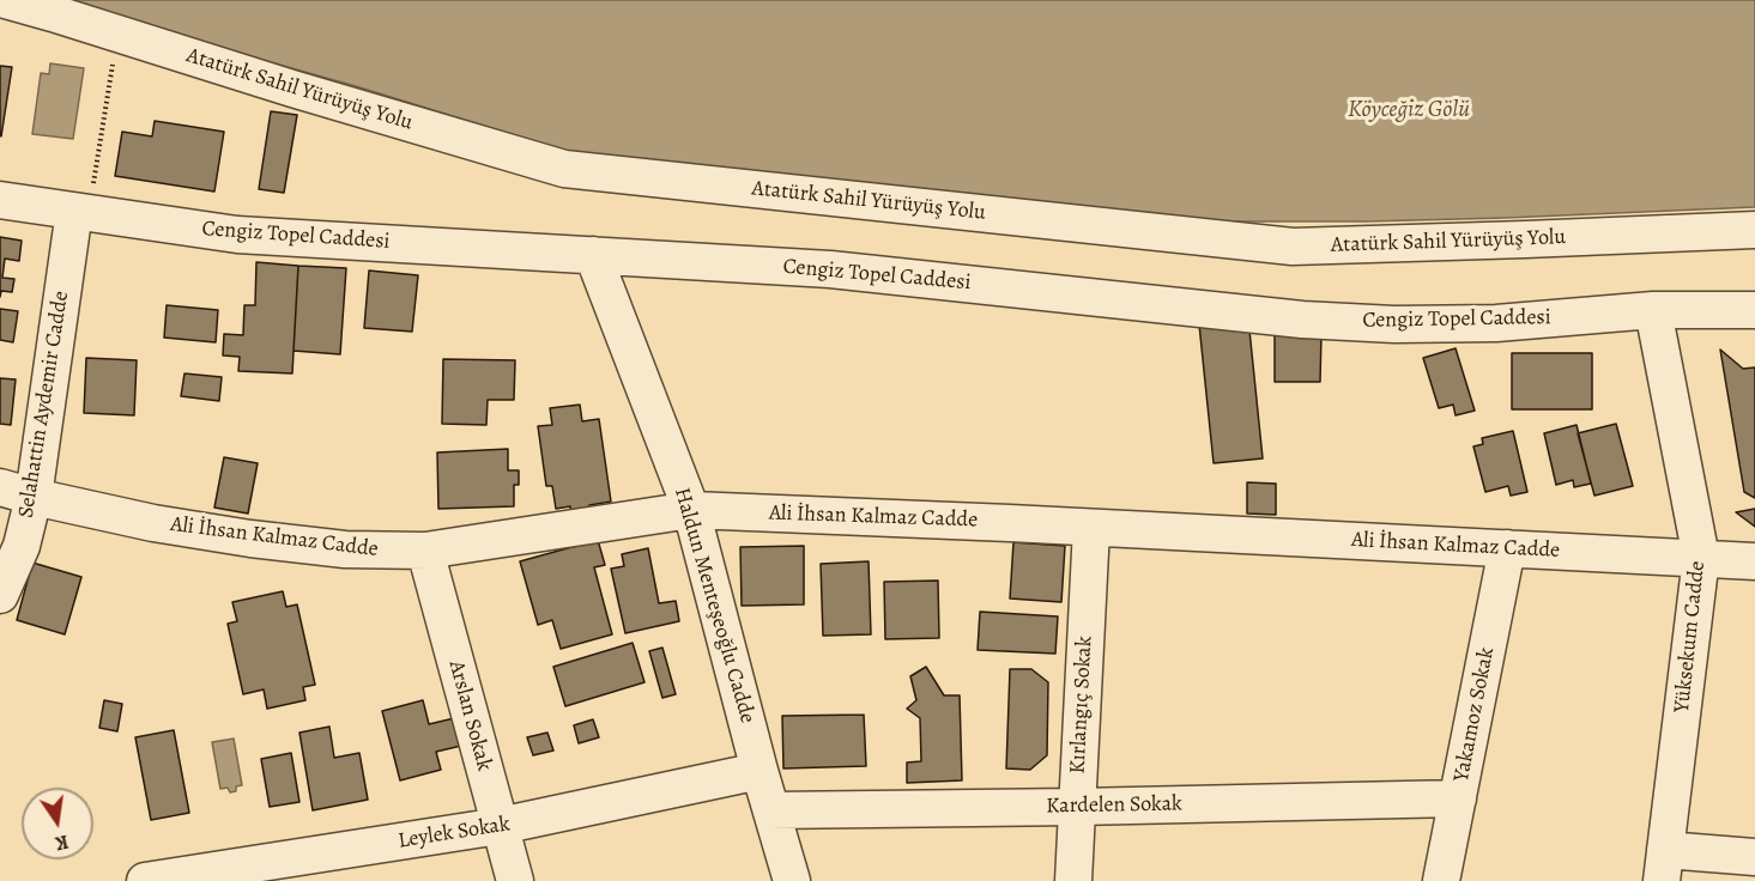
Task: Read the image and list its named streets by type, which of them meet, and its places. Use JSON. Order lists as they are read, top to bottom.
{
  "streets": {
    "street": [
      "Atatürk Sahil Yürüyüş Yolu",
      "Cengiz Topel Caddesi",
      "Selahattin Aydemir Cadde",
      "Ali İhsan Kalmaz Cadde",
      "Haldun Menteşeoğlu Cadde",
      "Yüksekum Cadde",
      "Kırlangıç Sokak",
      "Yakamoz Sokak",
      "Arslan Sokak",
      "Kardelen Sokak",
      "Leylek Sokak"
    ]
  },
  "crossings": [
    ["Cengiz Topel Caddesi", "Selahattin Aydemir Cadde"],
    ["Cengiz Topel Caddesi", "Haldun Menteşeoğlu Cadde"],
    ["Cengiz Topel Caddesi", "Yüksekum Cadde"],
    ["Selahattin Aydemir Cadde", "Ali İhsan Kalmaz Cadde"],
    ["Ali İhsan Kalmaz Cadde", "Haldun Menteşeoğlu Cadde"],
    ["Ali İhsan Kalmaz Cadde", "Yüksekum Cadde"],
    ["Ali İhsan Kalmaz Cadde", "Kırlangıç Sokak"],
    ["Ali İhsan Kalmaz Cadde", "Yakamoz Sokak"],
    ["Ali İhsan Kalmaz Cadde", "Arslan Sokak"],
    ["Haldun Menteşeoğlu Cadde", "Kardelen Sokak"],
    ["Haldun Menteşeoğlu Cadde", "Leylek Sokak"],
    ["Kırlangıç Sokak", "Kardelen Sokak"],
    ["Yakamoz Sokak", "Kardelen Sokak"],
    ["Arslan Sokak", "Leylek Sokak"]
  ],
  "water": ["Köyceğiz Gölü"],
  "north": "bottom"
}
